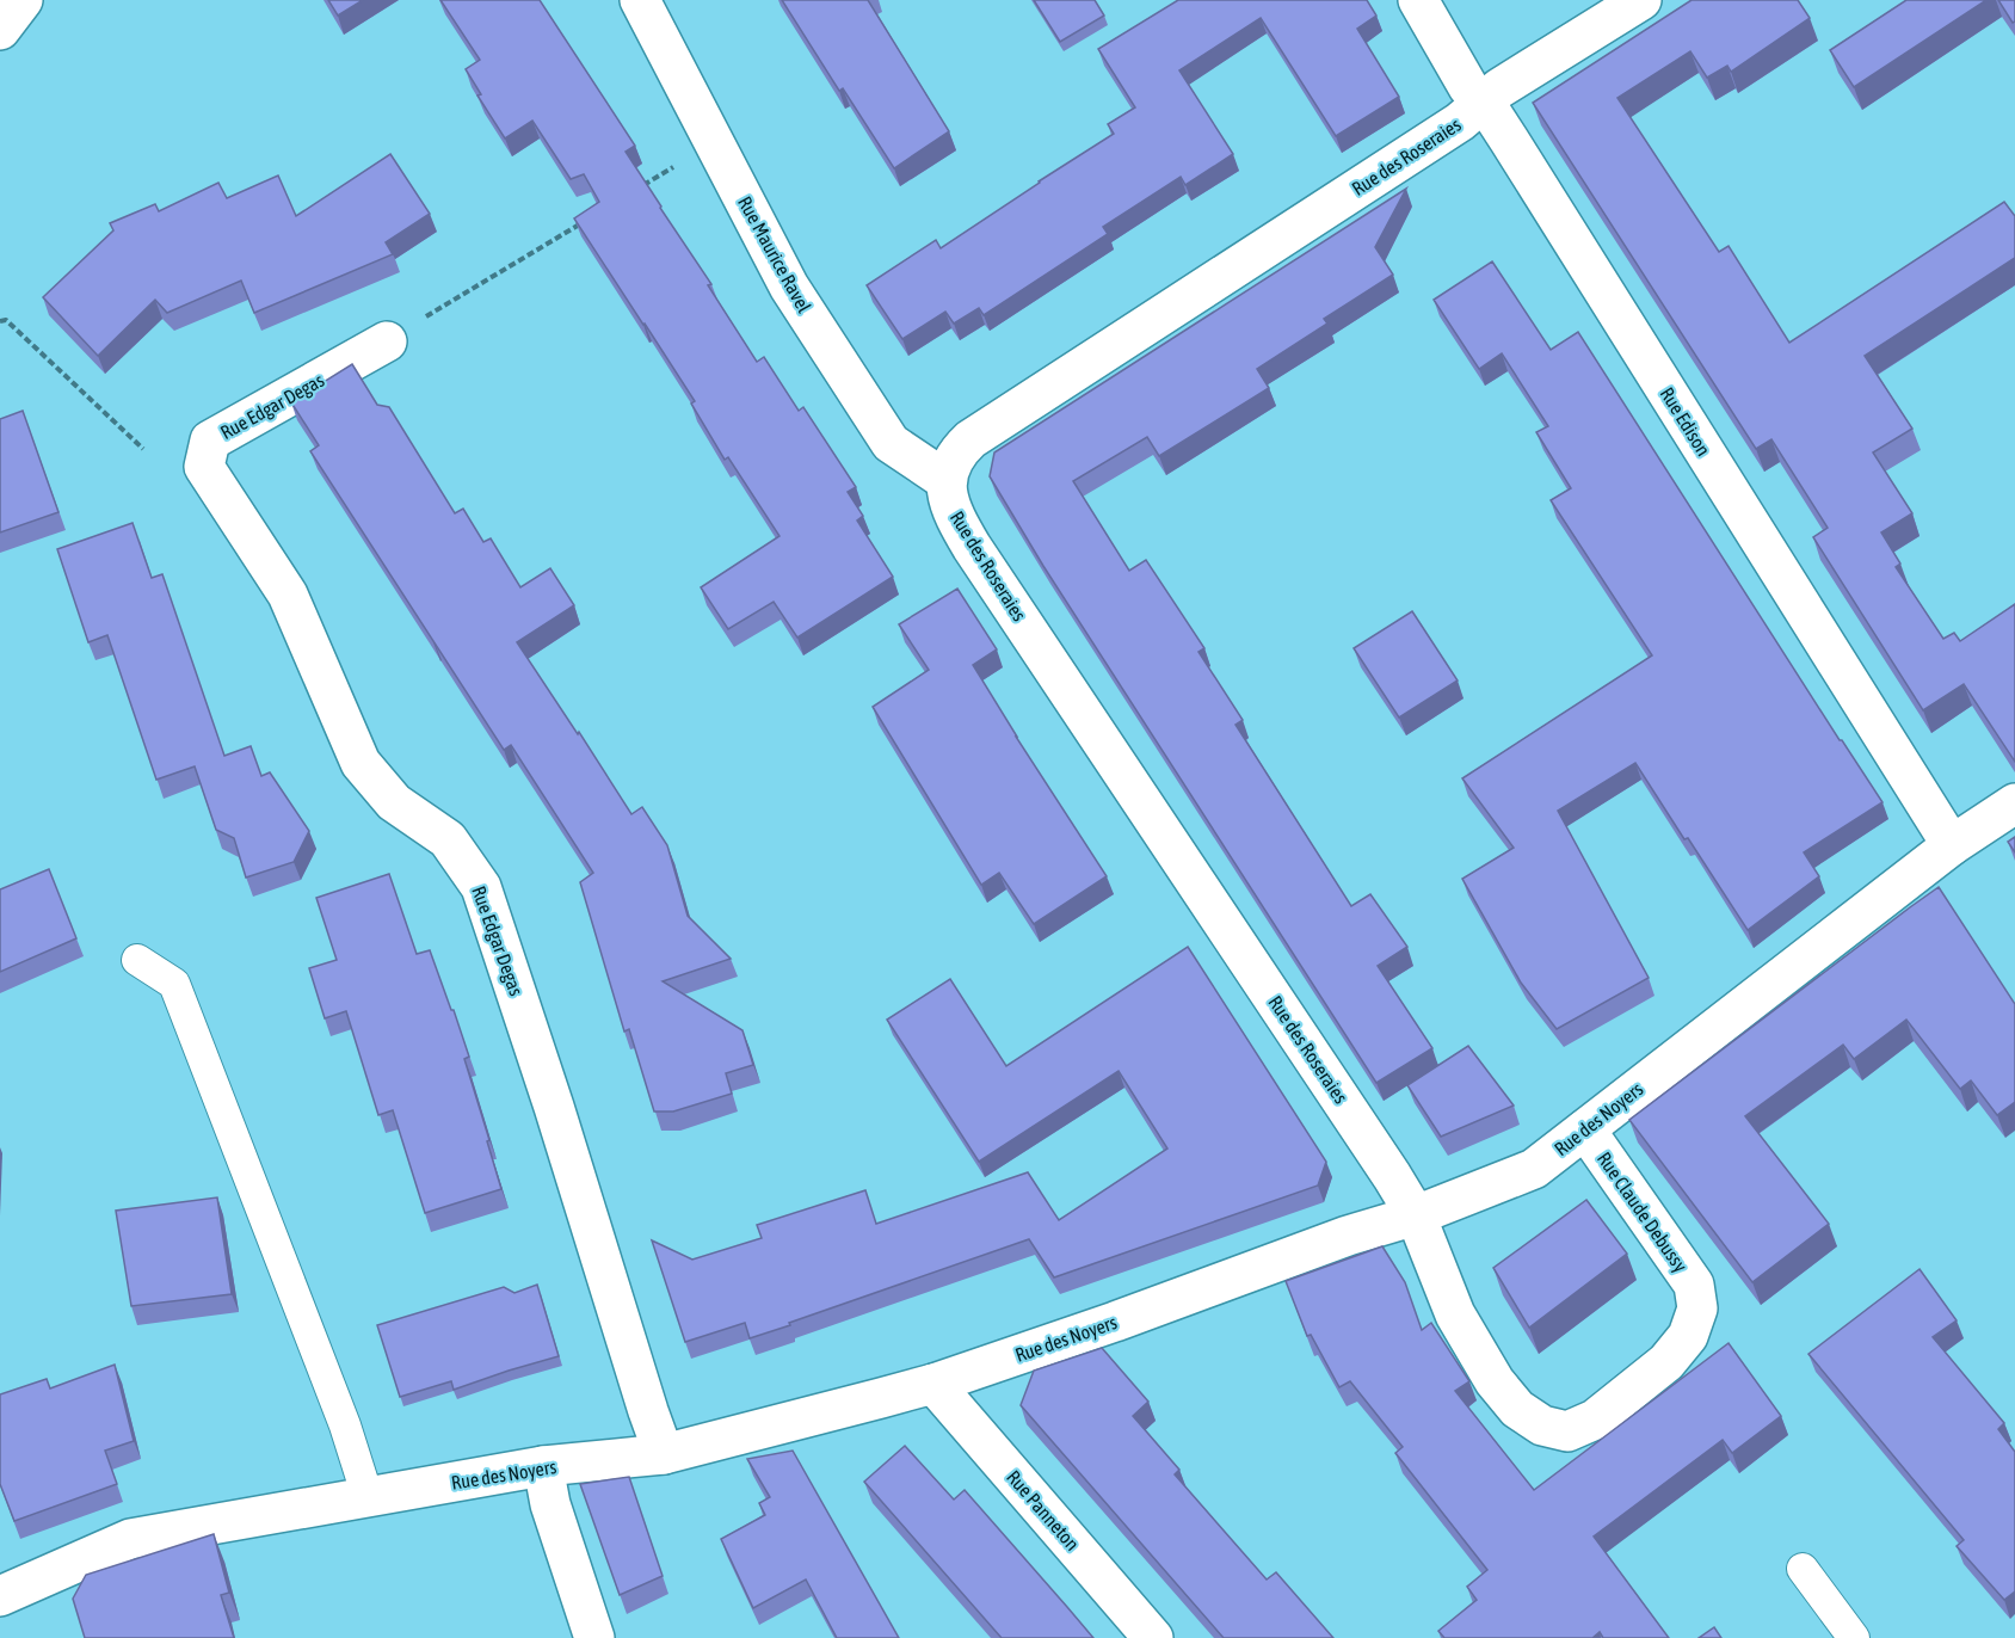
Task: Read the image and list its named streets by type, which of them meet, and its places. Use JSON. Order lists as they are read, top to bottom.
{
  "streets": {
    "street": [
      "Rue des Roseraies",
      "Rue Maurice Ravel",
      "Rue Edgar Degas",
      "Rue Edison",
      "Rue des Noyers",
      "Rue Claude Debussy",
      "Rue Panneton"
    ]
  },
  "crossings": [
    ["Rue des Roseraies", "Rue Maurice Ravel"],
    ["Rue des Roseraies", "Rue Edison"],
    ["Rue des Roseraies", "Rue des Noyers"],
    ["Rue des Roseraies", "Rue Claude Debussy"],
    ["Rue Edgar Degas", "Rue des Noyers"],
    ["Rue Edison", "Rue des Noyers"],
    ["Rue des Noyers", "Rue Claude Debussy"],
    ["Rue des Noyers", "Rue Panneton"]
  ]
}
